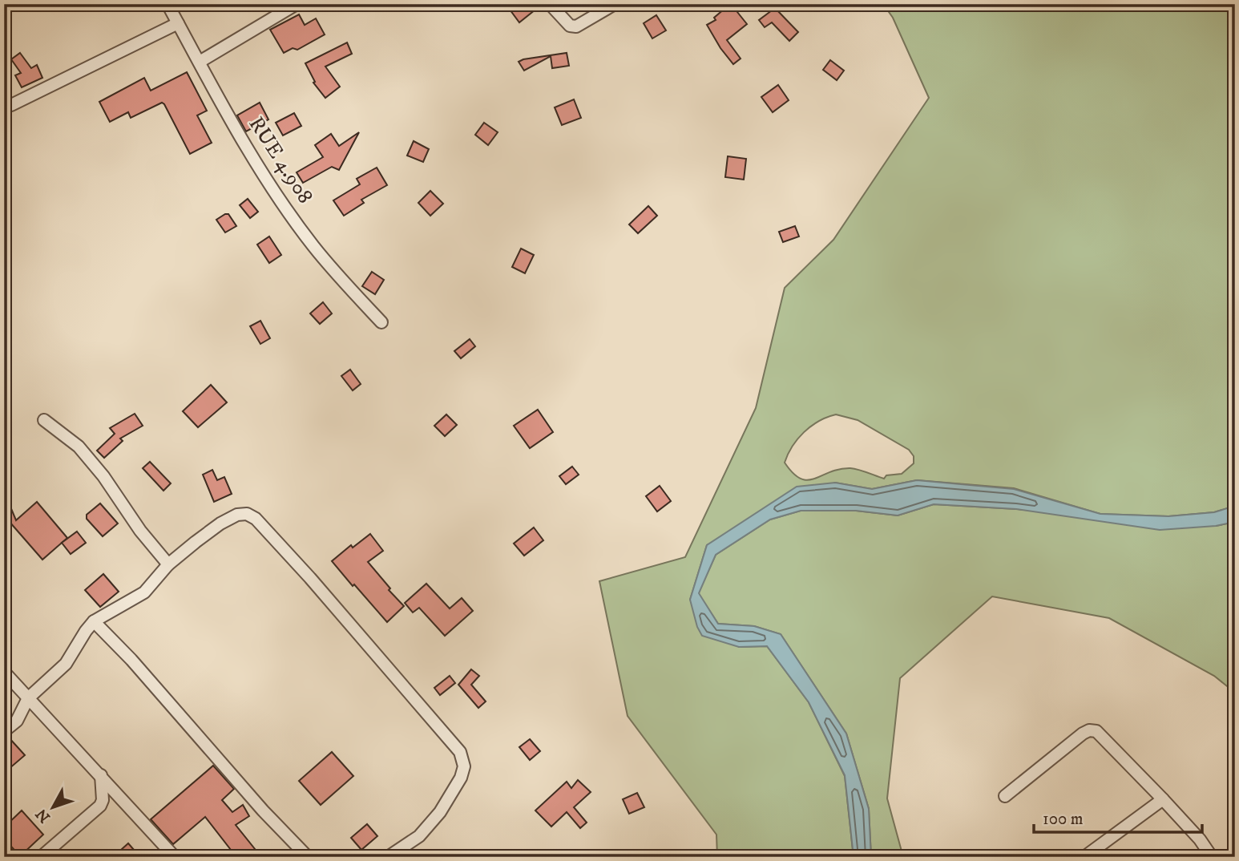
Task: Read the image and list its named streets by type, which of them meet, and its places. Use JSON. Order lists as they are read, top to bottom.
{
  "streets": {
    "street": ["RUE 4.908"]
  },
  "scale_bar": "100 m",
  "north": "bottom left"
}
